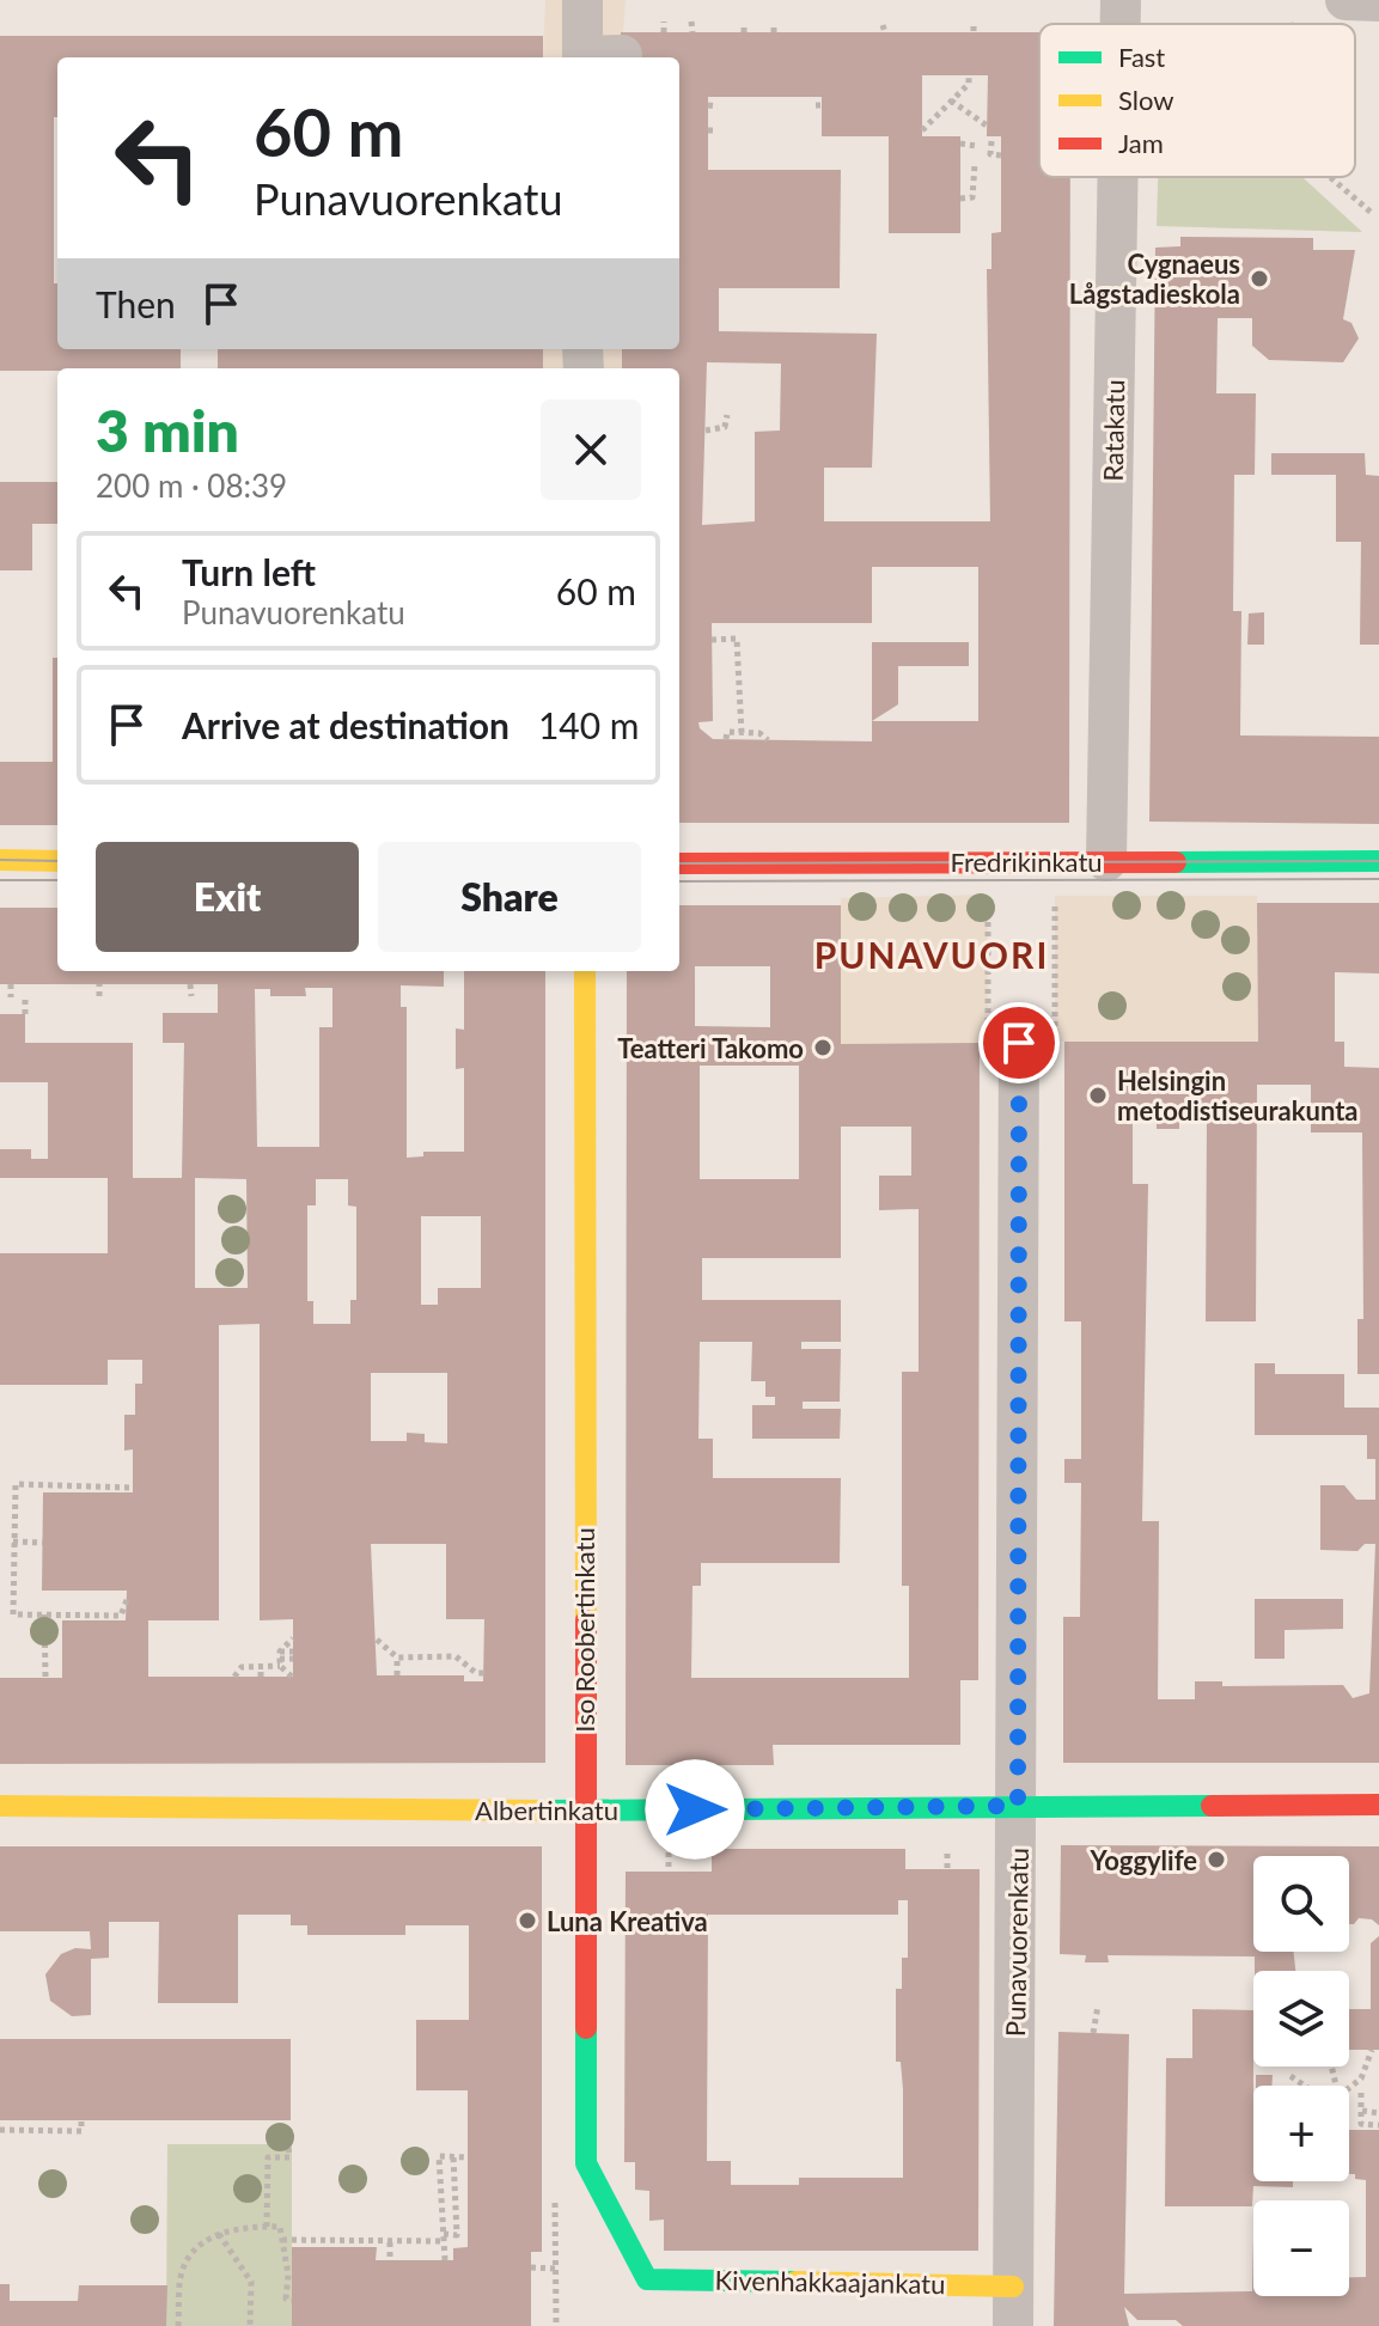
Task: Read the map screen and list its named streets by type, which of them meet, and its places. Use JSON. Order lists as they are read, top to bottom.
{
  "streets": {
    "street": [
      "Ratakatu",
      "Fredrikinkatu",
      "Iso Roobertinkatu",
      "Albertinkatu",
      "Punavuorenkatu",
      "Kivenhakkaajankatu"
    ]
  },
  "crossings": [
    ["Ratakatu", "Fredrikinkatu"],
    ["Iso Roobertinkatu", "Albertinkatu"],
    ["Iso Roobertinkatu", "Kivenhakkaajankatu"],
    ["Albertinkatu", "Punavuorenkatu"],
    ["Punavuorenkatu", "Kivenhakkaajankatu"]
  ],
  "districts": ["PUNAVUORI"],
  "places": [
    "Cygnaeus Lågstadieskola",
    "Teatteri Takomo",
    "Helsingin metodistiseurakunta",
    "Yoggylife",
    "Luna Kreativa"
  ],
  "legend": ["Fast", "Slow", "Jam"],
  "page": {
    "turn": ["60 m", "Punavuorenkatu"],
    "then": "Then",
    "heading": ["3 min", "200 m · 08:39"],
    "list": [
      {
        "name": "Turn left",
        "note": "Punavuorenkatu",
        "value": "60 m"
      },
      {
        "name": "Arrive at destination",
        "value": "140 m"
      }
    ],
    "buttons": ["Exit", "Share"],
    "map_buttons": ["+", "−"]
  }
}
